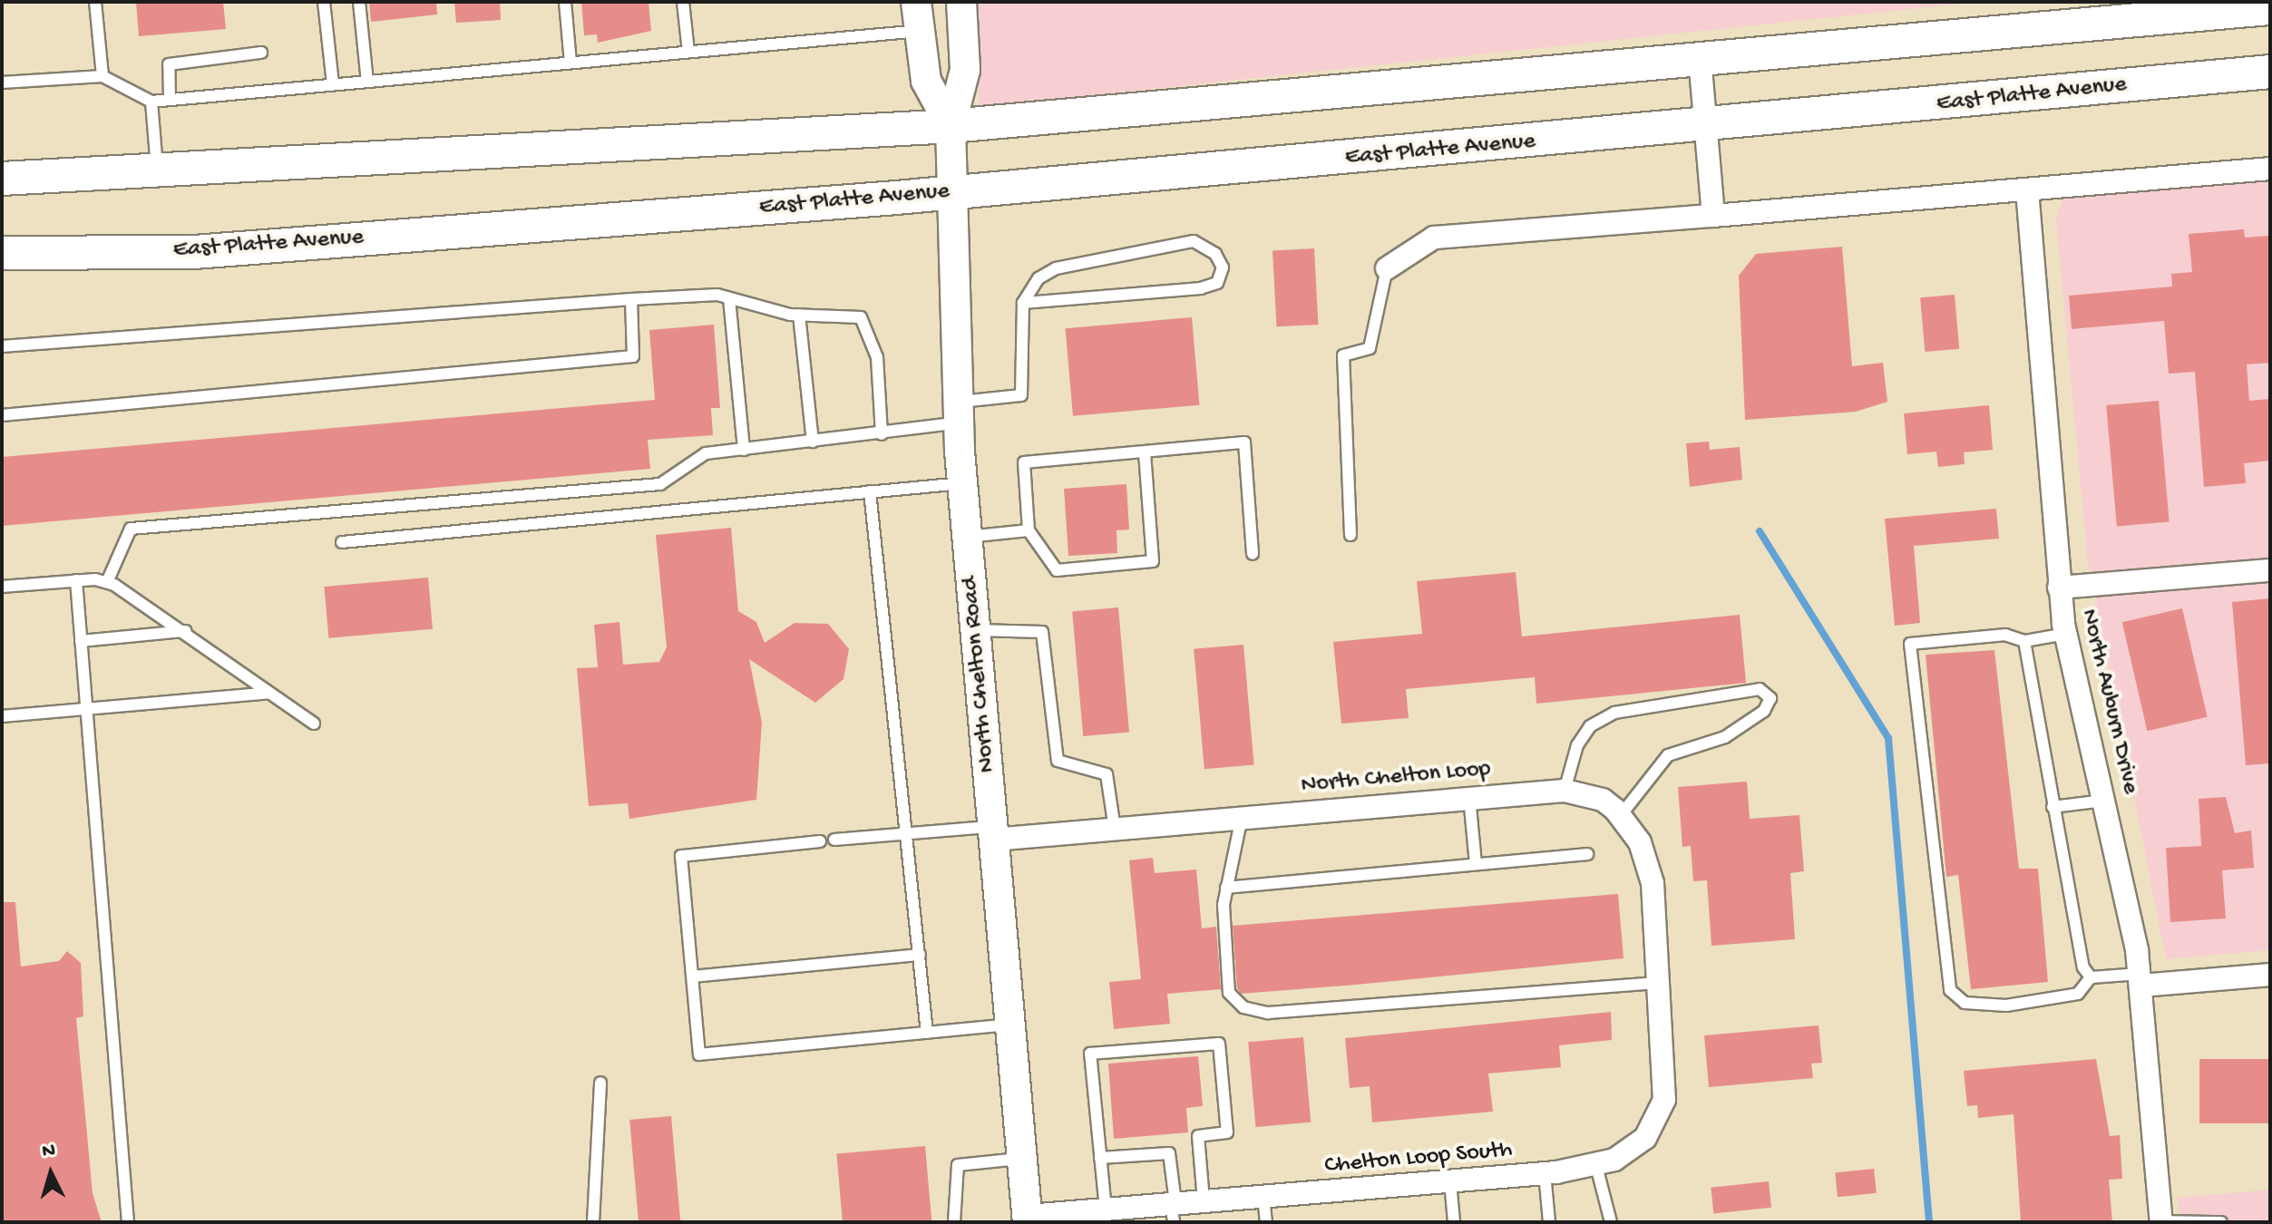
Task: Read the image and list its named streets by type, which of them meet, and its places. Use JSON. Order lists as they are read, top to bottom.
{
  "streets": {
    "main road": ["East Platte Avenue", "North Chelton Road"],
    "street": ["North Auburn Drive", "North Chelton Loop", "Chelton Loop South"]
  },
  "crossings": [
    ["East Platte Avenue", "North Chelton Road"],
    ["North Chelton Road", "North Chelton Loop"],
    ["North Chelton Road", "Chelton Loop South"],
    ["North Chelton Loop", "Chelton Loop South"]
  ],
  "north": "top"
}
